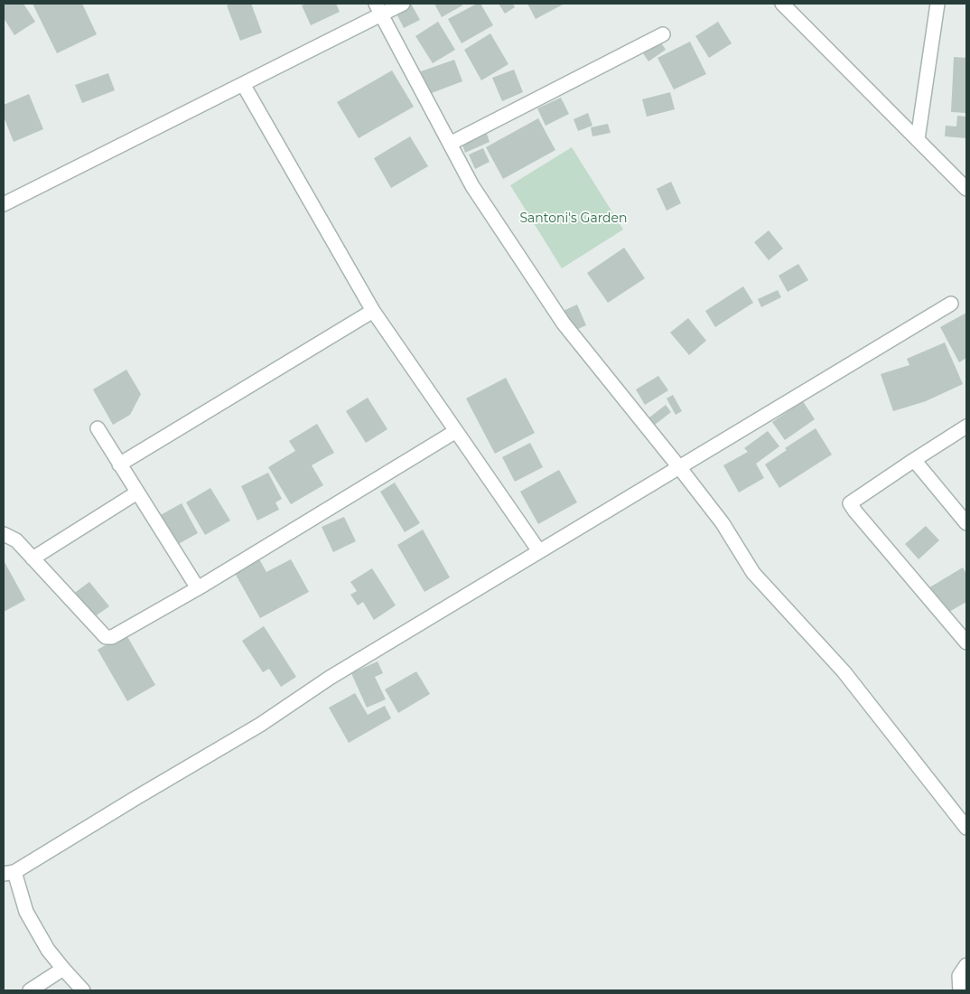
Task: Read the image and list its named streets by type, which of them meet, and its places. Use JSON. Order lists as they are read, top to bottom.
{
  "parks": ["Santoni's Garden"]
}
